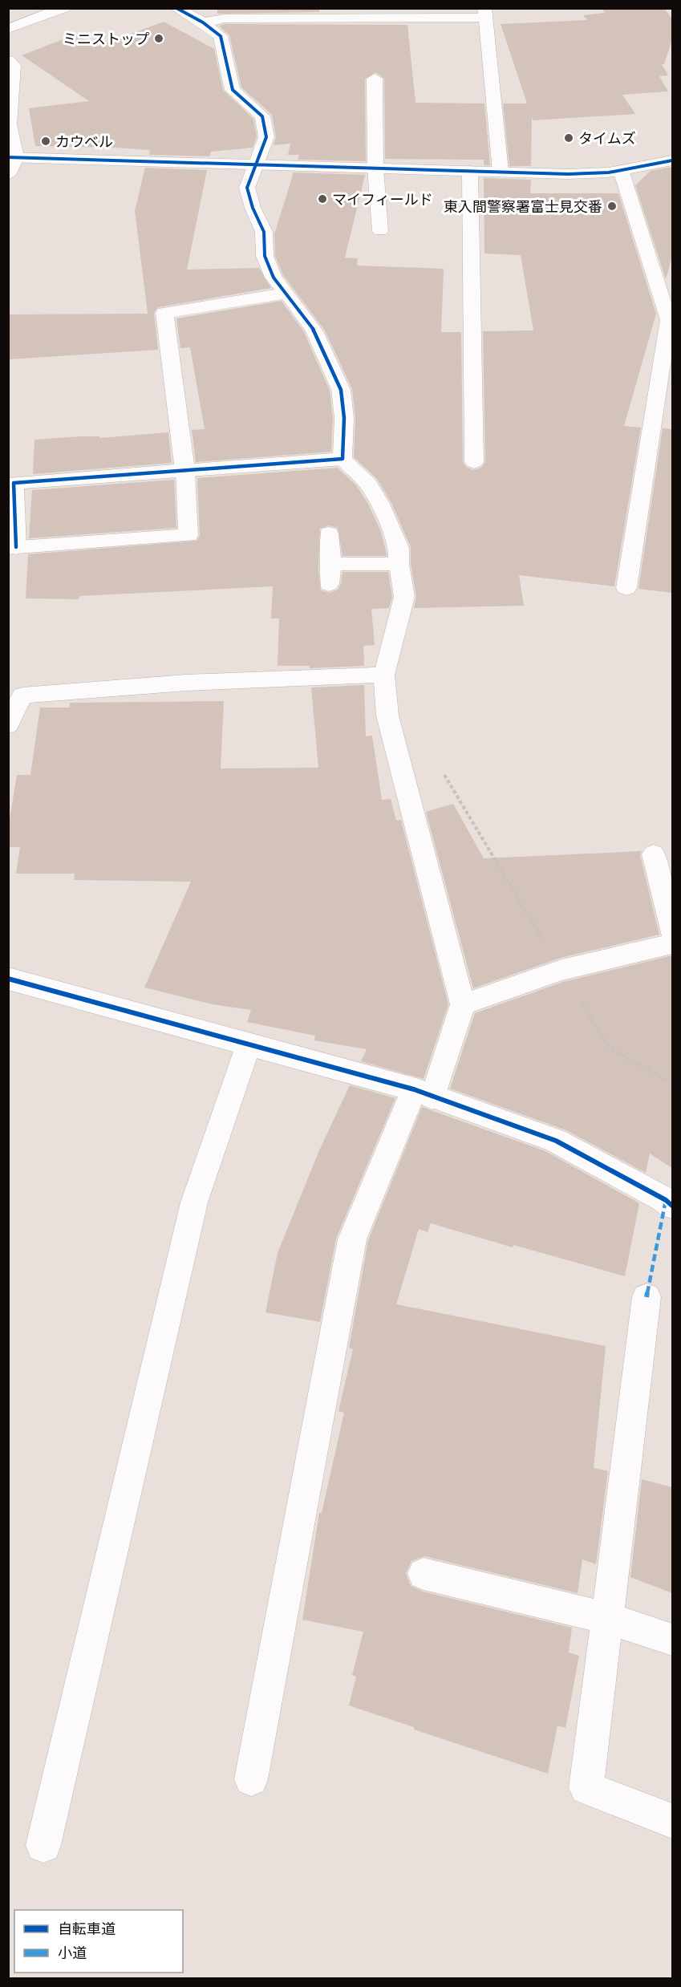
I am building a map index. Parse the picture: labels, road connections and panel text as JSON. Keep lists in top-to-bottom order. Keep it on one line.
{"places":["ミニストップ","タイムズ","カウベル","マイフィールド","東入間警察署富士見交番"],"legend":["自転車道","小道"]}
